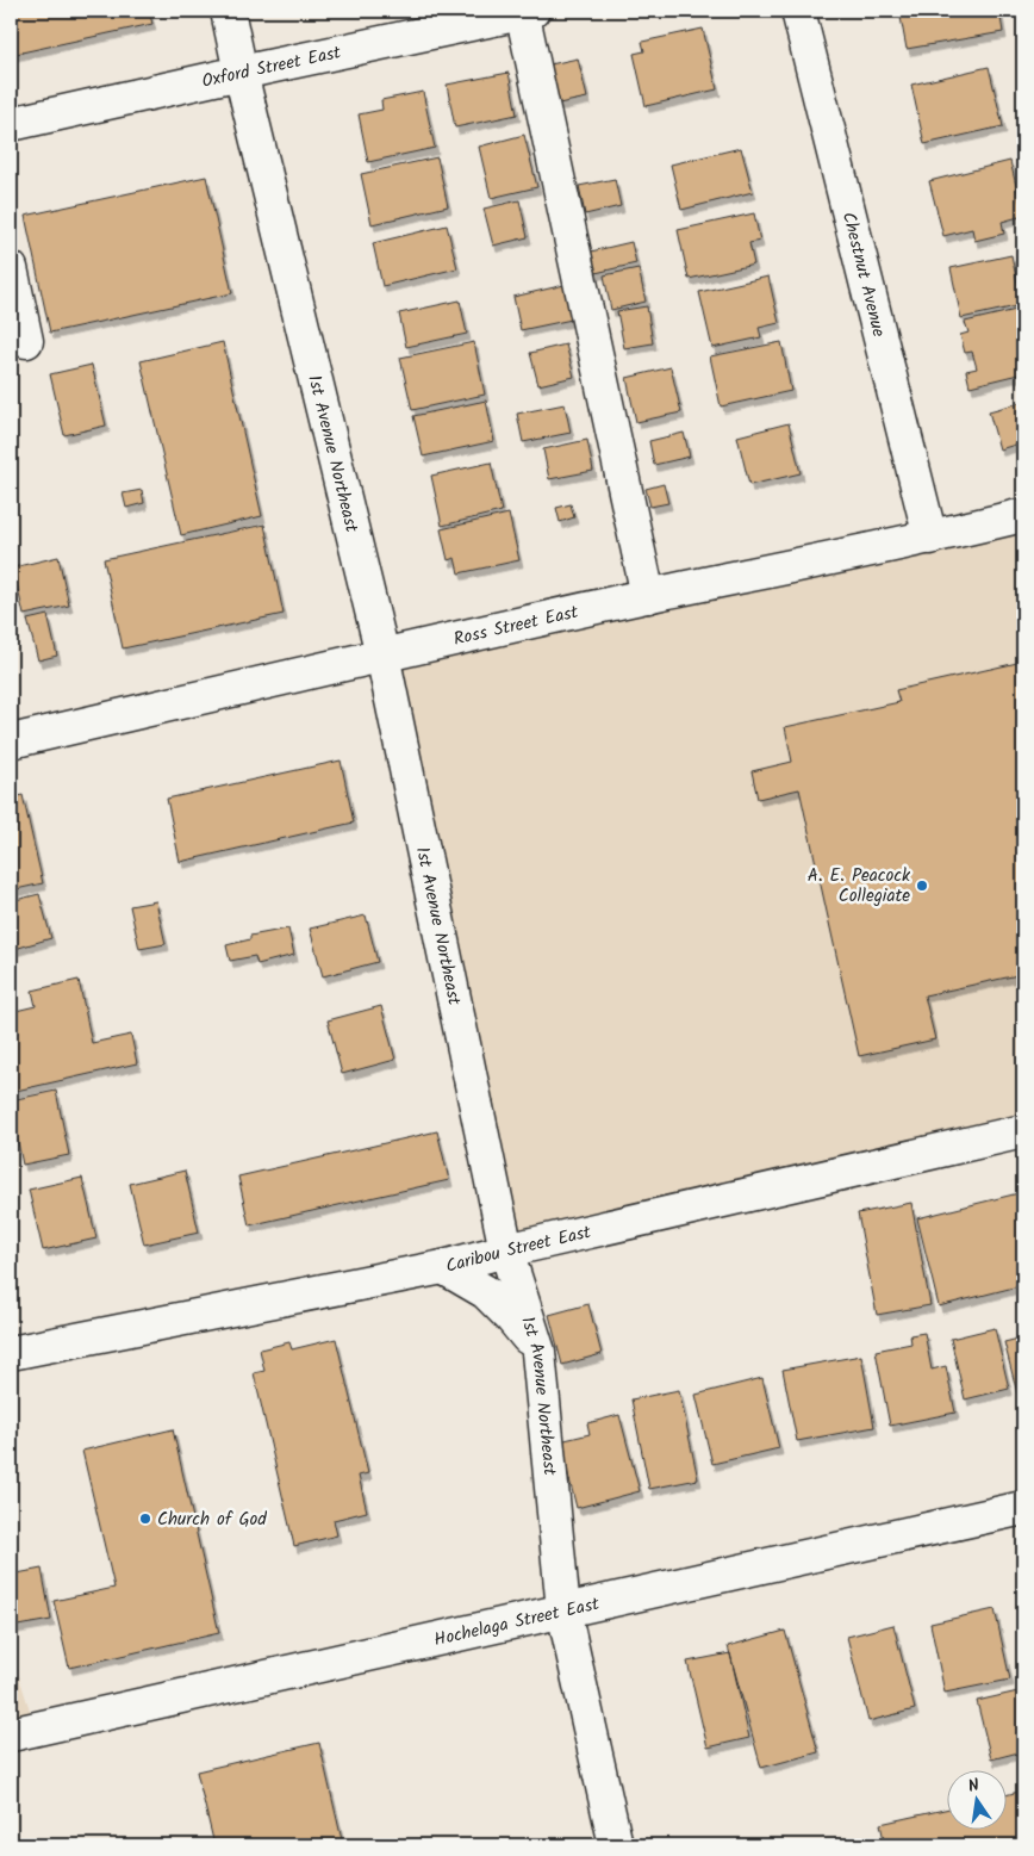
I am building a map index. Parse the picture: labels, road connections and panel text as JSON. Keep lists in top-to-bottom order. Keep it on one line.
{"streets":{"street":["Oxford Street East","Chestnut Avenue","1st Avenue Northeast","Ross Street East","Caribou Street East","Hochelaga Street East"]},"crossings":[["Oxford Street East","1st Avenue Northeast"],["Chestnut Avenue","Ross Street East"],["1st Avenue Northeast","Ross Street East"],["1st Avenue Northeast","Caribou Street East"],["1st Avenue Northeast","Hochelaga Street East"]],"places":["A. E. Peacock Collegiate","Church of God"],"north":"top"}
